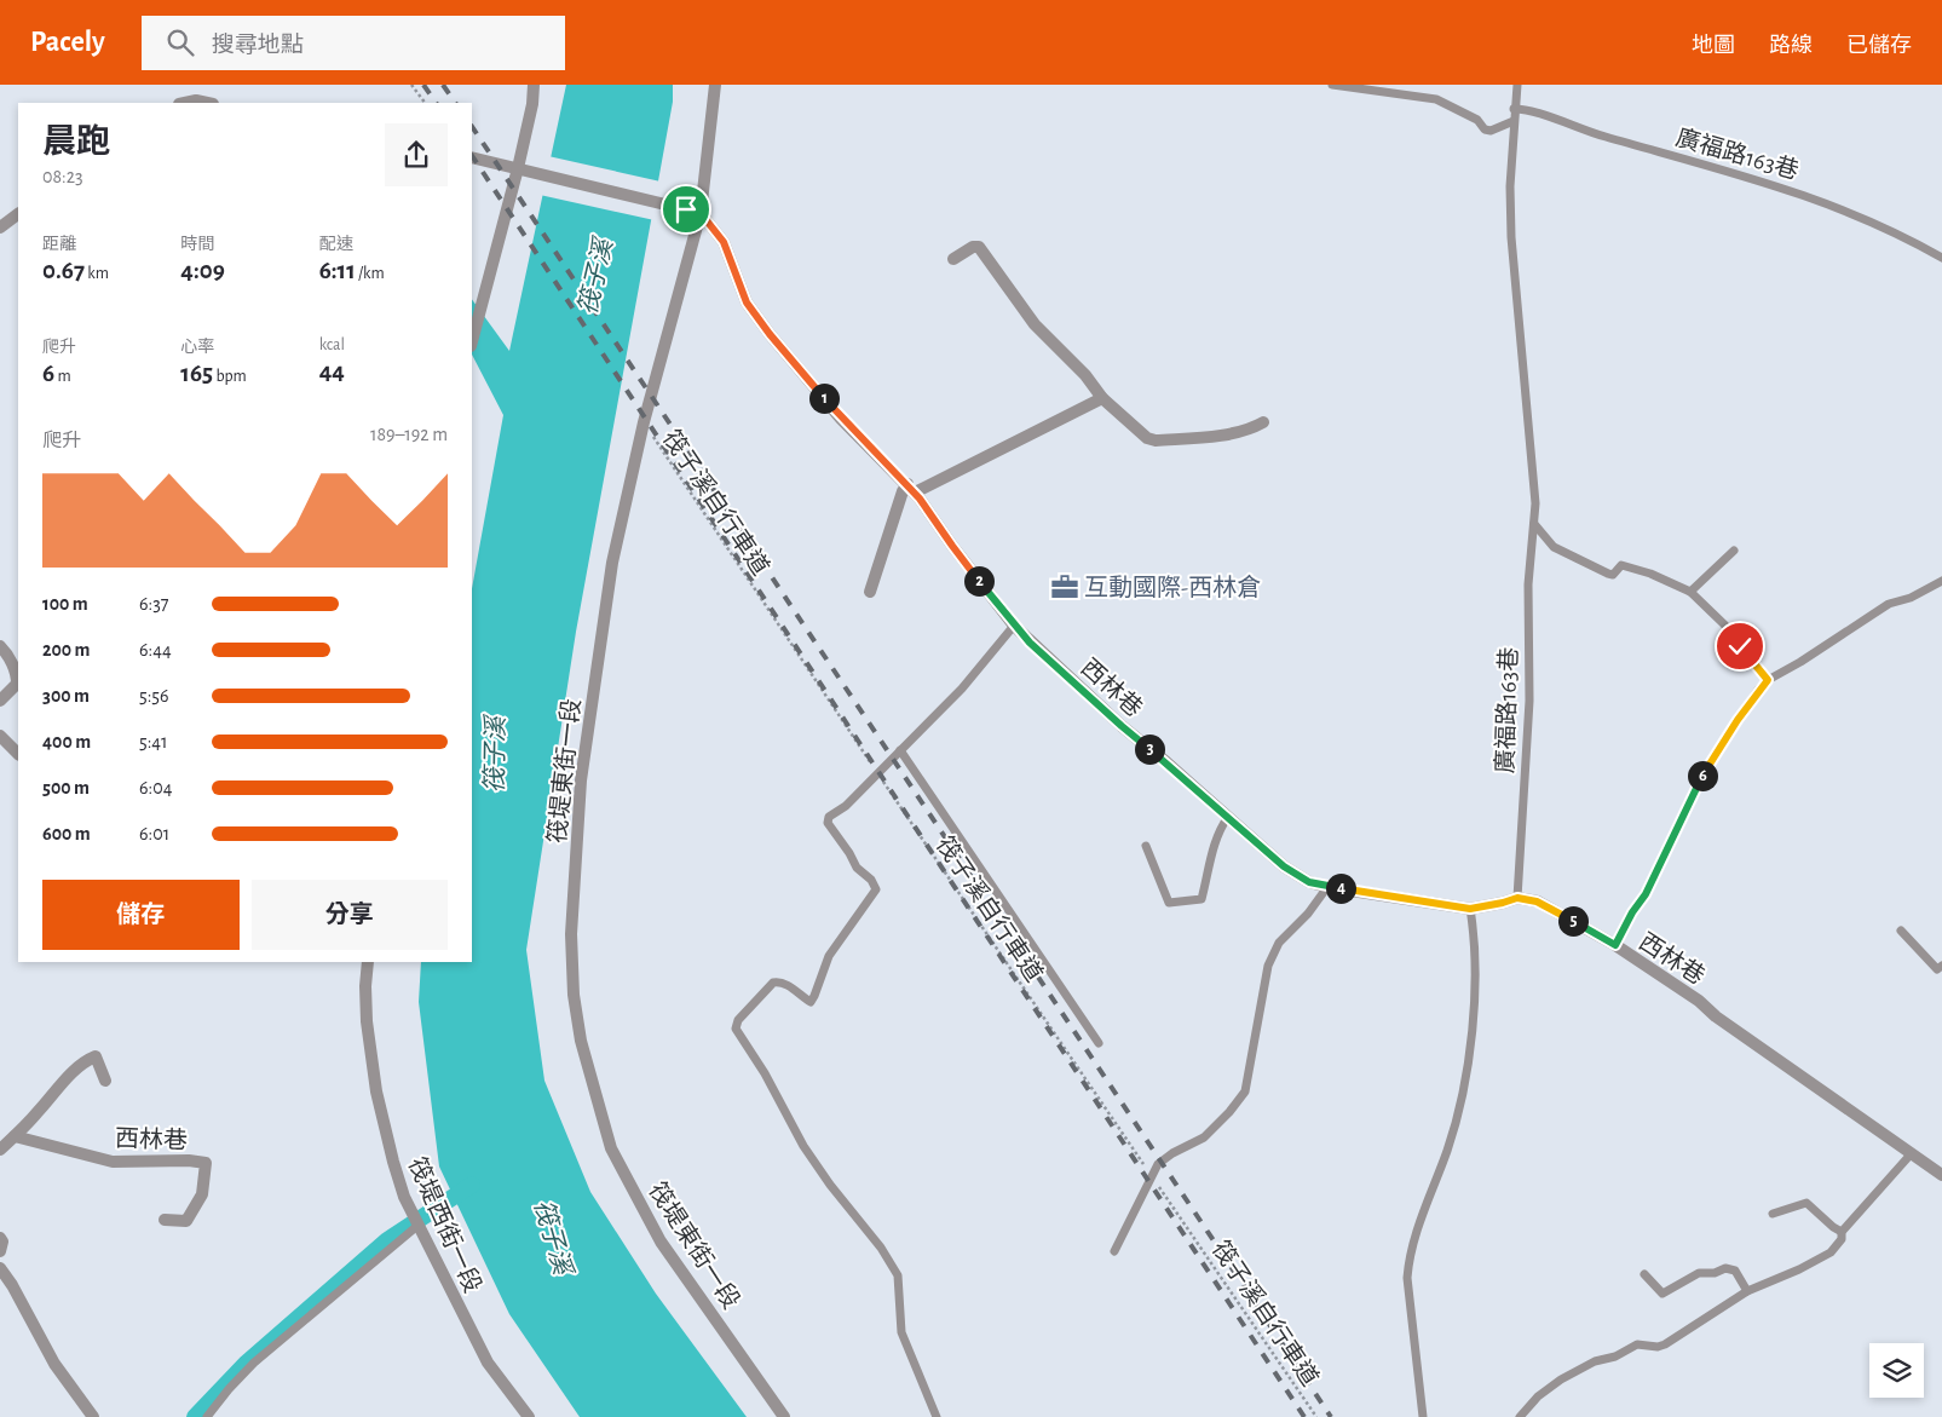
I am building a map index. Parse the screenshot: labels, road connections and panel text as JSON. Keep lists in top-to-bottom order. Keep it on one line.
{"streets":{"street":["西林巷","筏堤東街一段","筏堤西街一段"],"lane":["廣福路163巷"],"path":["筏子溪自行車道"]},"crossings":[["廣福路163巷","西林巷"],["筏子溪自行車道","筏堤東街一段"],["西林巷","筏堤東街一段"]],"water":["筏子溪"],"places":{"office":["互動國際-西林倉"]},"page":{"header":"Pacely","search":"搜尋地點","nav":["地圖","路線","已儲存"],"heading":["晨跑","08:23"],"stats":[["距離","0.67 km"],["時間","4:09"],["配速","6:11 /km"],["爬升","6 m"],["心率","165 bpm"],["kcal","44"]],"pins":["1","2","3","6","4","5"],"chart":["爬升","189–192 m"],"list":[{"name":"100 m","note":"6:37"},{"name":"200 m","note":"6:44"},{"name":"300 m","note":"5:56"},{"name":"400 m","note":"5:41"},{"name":"500 m","note":"6:04"},{"name":"600 m","note":"6:01"}],"buttons":["儲存","分享"]}}
